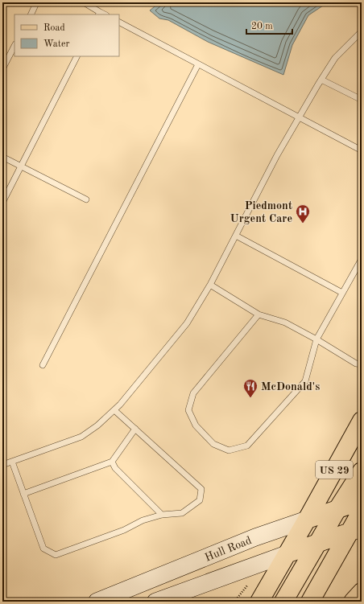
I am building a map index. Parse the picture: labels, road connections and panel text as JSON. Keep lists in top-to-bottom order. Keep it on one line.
{"streets":{"main road":["US 29","Hull Road"]},"crossings":[["US 29","Hull Road"]],"places":{"hospital":["Piedmont Urgent Care"],"restaurant":["McDonald's"]},"legend":["Road","Water"],"scale_bar":"20 m"}
